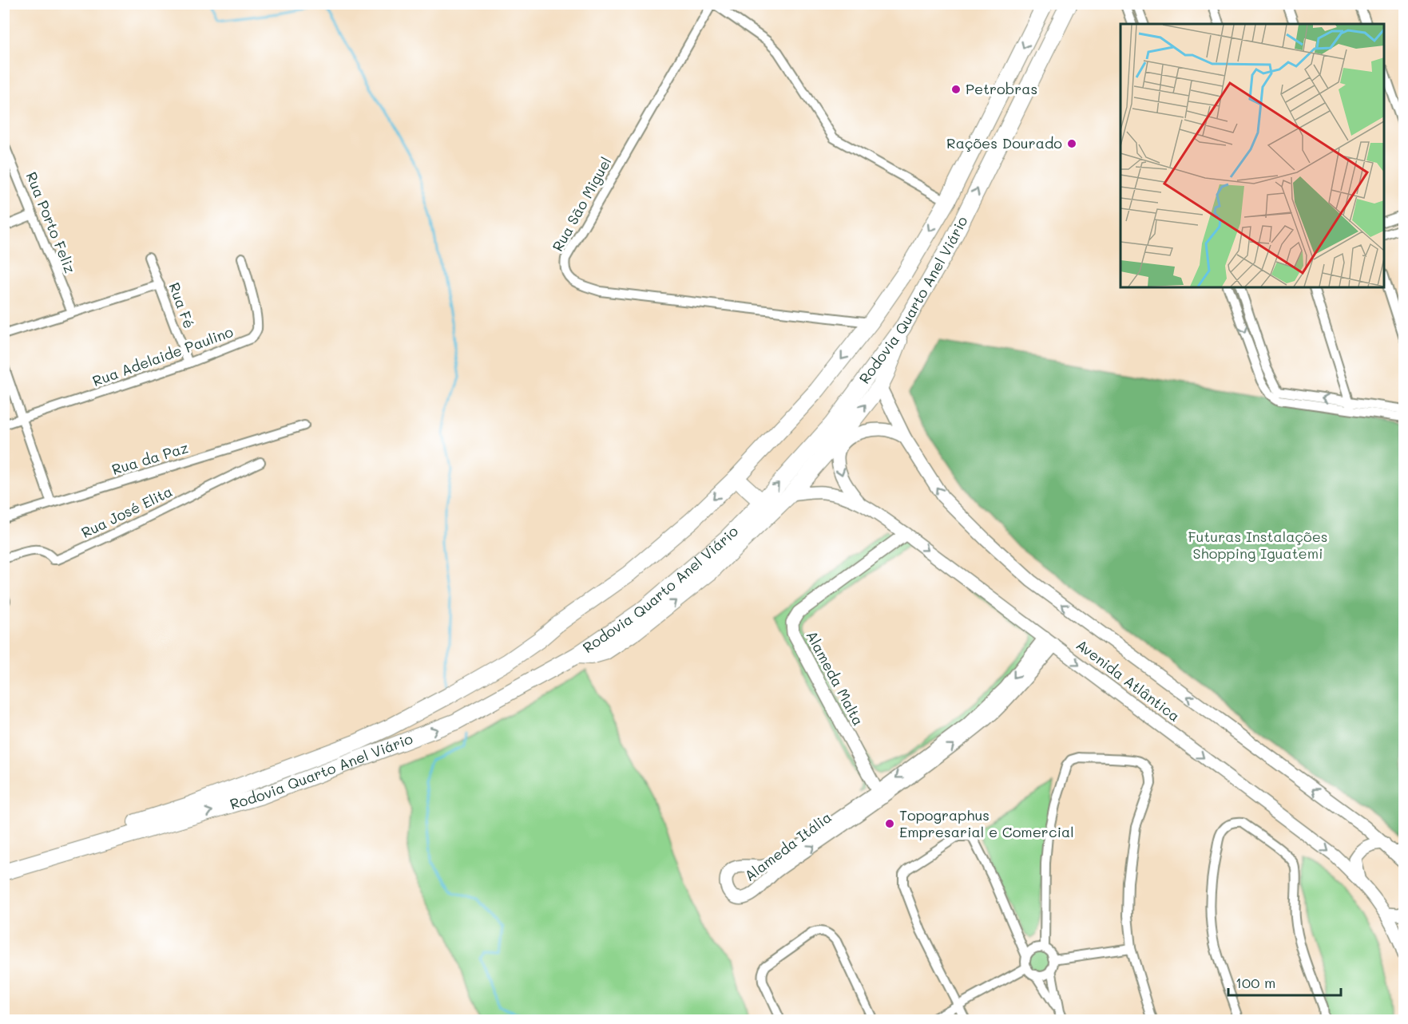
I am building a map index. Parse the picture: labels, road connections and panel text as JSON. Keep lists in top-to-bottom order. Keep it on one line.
{"streets":{"highway":["Rodovia Quarto Anel Viário"],"street":["Rua São Miguel","Rua Porto Feliz","Rua Fé","Rua Adelaide Paulino","Rua da Paz","Rua José Elita","Alameda Malta","Avenida Atlântica","Alameda Itália"]},"crossings":[["Rua São Miguel","Rodovia Quarto Anel Viário"],["Rua Fé","Rua Adelaide Paulino"],["Alameda Malta","Avenida Atlântica"],["Alameda Malta","Alameda Itália"],["Avenida Atlântica","Alameda Itália"]],"parks":["Futuras Instalações Shopping Iguatemi"],"places":["Petrobras","Rações Dourado","Topographus Empresarial e Comercial"],"scale_bar":"100 m"}
